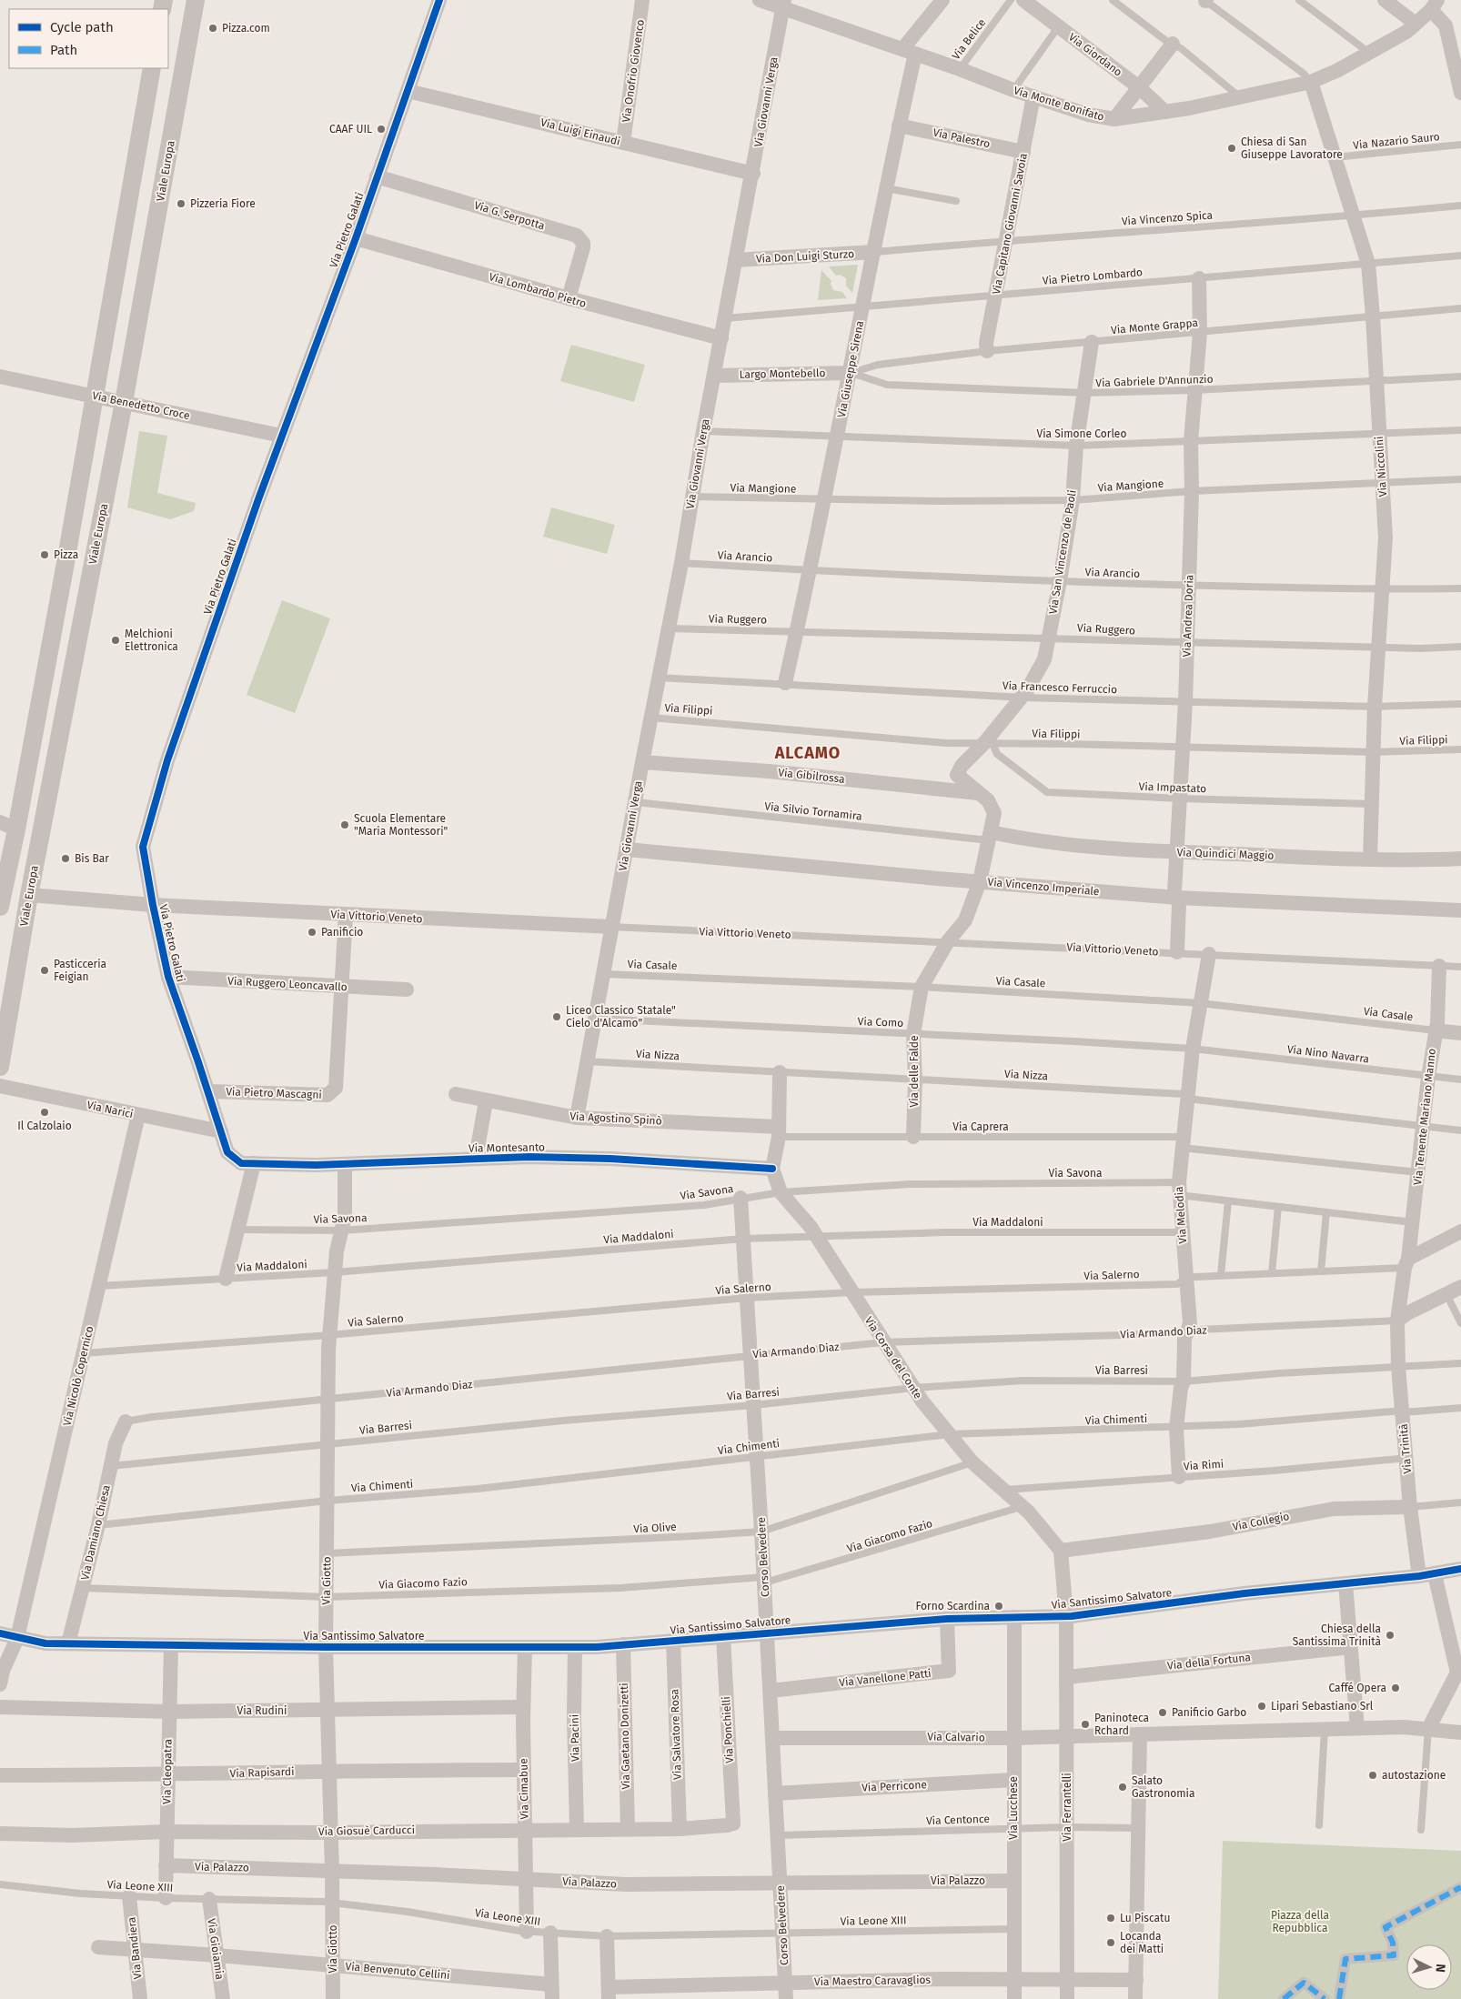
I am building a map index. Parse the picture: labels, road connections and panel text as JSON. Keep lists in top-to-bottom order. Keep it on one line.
{"streets":{"street":["Via Giordano","Via Onofrio Giovenco","Via Giovanni Verga","Via Monte Bonifato","Via Luigi Einaudi","Via Palestro","Viale Europa","Via G. Serpotta","Via Capitano Giovanni Savoia","Via Pietro Galati","Via Don Luigi Sturzo","Via Lombardo Pietro","Via Giuseppe Sirena","Largo Montebello","Via Benedetto Croce","Via Niccolini","Via San Vincenzo de Paoli","Via Andrea Doria","Via Gibilrossa","Via Quindici Maggio","Via Vincenzo Imperiale","Via Vittorio Veneto","Via Ruggero Leoncavallo","Via delle Falde","Via Pietro Mascagni","Via Narici","Via Tenente Mariano Manno","Via Agostino Spinò","Via Montesanto","Via Melodia","Via Armando Diaz","Via Corsa del Conte","Via Nicolò Copernico","Via Trinità","Via Collegio","Via Damiano Chiesa","Corso Belvedere","Via Giotto","Via Santissimo Salvatore","Via della Fortuna","Via Vanellone Patti","Via Rudini","Via Ponchielli","Via Salvatore Rosa","Via Gaetano Donizetti","Via Calvario","Via Pacini","Via Cleopatra","Via Rapisardi","Via Perricone","Via Cimabue","Via Ferrantelli","Via Lucchese","Via Giosuè Carducci","Via Palazzo","Via Bandiera","Via Gioiamia","Via Benvenuto Cellini","Via Maestro Caravaglios"],"lane":["Via Belice","Via Nazario Sauro","Via Vincenzo Spica","Via Pietro Lombardo","Via Monte Grappa","Via Gabriele D'Annunzio","Via Simone Corleo","Via Mangione","Via Arancio","Via Ruggero","Via Francesco Ferruccio","Via Filippi","Via Impastato","Via Silvio Tornamira","Via Casale","Via Como","Via Nino Navarra","Via Nizza","Via Caprera","Via Savona","Via Maddaloni","Via Salerno","Via Barresi","Via Chimenti","Via Rimi","Via Olive","Via Giacomo Fazio","Via Centonce","Via Leone XIII"]},"crossings":[["Via Belice","Via Monte Bonifato"],["Via Giordano","Via Monte Bonifato"],["Via Onofrio Giovenco","Via Luigi Einaudi"],["Via Giovanni Verga","Via Monte Bonifato"],["Via Giovanni Verga","Via Luigi Einaudi"],["Via Giovanni Verga","Via Don Luigi Sturzo"],["Via Giovanni Verga","Via Pietro Lombardo"],["Via Giovanni Verga","Via Lombardo Pietro"],["Via Giovanni Verga","Largo Montebello"],["Via Giovanni Verga","Via Simone Corleo"],["Via Giovanni Verga","Via Mangione"],["Via Giovanni Verga","Via Arancio"],["Via Giovanni Verga","Via Ruggero"],["Via Giovanni Verga","Via Francesco Ferruccio"],["Via Giovanni Verga","Via Filippi"],["Via Giovanni Verga","Via Gibilrossa"],["Via Giovanni Verga","Via Silvio Tornamira"],["Via Giovanni Verga","Via Vincenzo Imperiale"],["Via Giovanni Verga","Via Vittorio Veneto"],["Via Giovanni Verga","Via Casale"],["Via Giovanni Verga","Via Como"],["Via Giovanni Verga","Via Nizza"],["Via Giovanni Verga","Via Agostino Spinò"],["Via Monte Bonifato","Via Capitano Giovanni Savoia"],["Via Monte Bonifato","Via Giuseppe Sirena"],["Via Monte Bonifato","Via Niccolini"],["Via Luigi Einaudi","Via Pietro Galati"],["Via Palestro","Via Capitano Giovanni Savoia"],["Via Palestro","Via Giuseppe Sirena"],["Via Nazario Sauro","Via Niccolini"],["Viale Europa","Via Benedetto Croce"],["Viale Europa","Via Vittorio Veneto"],["Via G. Serpotta","Via Pietro Galati"],["Via G. Serpotta","Via Lombardo Pietro"],["Via Vincenzo Spica","Via Capitano Giovanni Savoia"],["Via Vincenzo Spica","Via Don Luigi Sturzo"],["Via Vincenzo Spica","Via Giuseppe Sirena"],["Via Vincenzo Spica","Via Niccolini"],["Via Capitano Giovanni Savoia","Via Pietro Lombardo"],["Via Capitano Giovanni Savoia","Via Monte Grappa"],["Via Pietro Galati","Via Lombardo Pietro"],["Via Pietro Galati","Via Benedetto Croce"],["Via Pietro Galati","Via Vittorio Veneto"],["Via Pietro Galati","Via Ruggero Leoncavallo"],["Via Pietro Galati","Via Pietro Mascagni"],["Via Pietro Galati","Via Narici"],["Via Pietro Galati","Via Montesanto"],["Via Don Luigi Sturzo","Via Giuseppe Sirena"],["Via Pietro Lombardo","Via Giuseppe Sirena"],["Via Pietro Lombardo","Via Niccolini"],["Via Pietro Lombardo","Via Andrea Doria"],["Via Monte Grappa","Via Giuseppe Sirena"],["Via Monte Grappa","Largo Montebello"],["Via Monte Grappa","Via Gabriele D'Annunzio"],["Via Monte Grappa","Via Niccolini"],["Via Monte Grappa","Via San Vincenzo de Paoli"],["Via Monte Grappa","Via Andrea Doria"],["Via Giuseppe Sirena","Largo Montebello"],["Via Giuseppe Sirena","Via Gabriele D'Annunzio"],["Via Giuseppe Sirena","Via Simone Corleo"],["Via Giuseppe Sirena","Via Mangione"],["Via Giuseppe Sirena","Via Arancio"],["Via Giuseppe Sirena","Via Ruggero"],["Via Giuseppe Sirena","Via Francesco Ferruccio"],["Largo Montebello","Via Gabriele D'Annunzio"],["Via Gabriele D'Annunzio","Via Niccolini"],["Via Gabriele D'Annunzio","Via San Vincenzo de Paoli"],["Via Gabriele D'Annunzio","Via Andrea Doria"],["Via Simone Corleo","Via Niccolini"],["Via Simone Corleo","Via San Vincenzo de Paoli"],["Via Simone Corleo","Via Andrea Doria"],["Via Niccolini","Via Mangione"],["Via Niccolini","Via Arancio"],["Via Niccolini","Via Ruggero"],["Via Niccolini","Via Francesco Ferruccio"],["Via Niccolini","Via Filippi"],["Via Niccolini","Via Impastato"],["Via Niccolini","Via Quindici Maggio"],["Via Mangione","Via San Vincenzo de Paoli"],["Via Mangione","Via Andrea Doria"],["Via San Vincenzo de Paoli","Via Arancio"],["Via San Vincenzo de Paoli","Via Ruggero"],["Via San Vincenzo de Paoli","Via Francesco Ferruccio"],["Via San Vincenzo de Paoli","Via Filippi"],["Via San Vincenzo de Paoli","Via Gibilrossa"],["Via San Vincenzo de Paoli","Via Impastato"],["Via San Vincenzo de Paoli","Via delle Falde"],["Via Arancio","Via Andrea Doria"],["Via Andrea Doria","Via Ruggero"],["Via Andrea Doria","Via Francesco Ferruccio"],["Via Andrea Doria","Via Filippi"],["Via Andrea Doria","Via Impastato"],["Via Andrea Doria","Via Quindici Maggio"],["Via Andrea Doria","Via Vincenzo Imperiale"],["Via Andrea Doria","Via Vittorio Veneto"],["Via Filippi","Via Impastato"],["Via Gibilrossa","Via delle Falde"],["Via Silvio Tornamira","Via Quindici Maggio"],["Via Silvio Tornamira","Via delle Falde"],["Via Quindici Maggio","Via delle Falde"],["Via Vincenzo Imperiale","Via delle Falde"],["Via Vittorio Veneto","Via delle Falde"],["Via Vittorio Veneto","Via Tenente Mariano Manno"],["Via Vittorio Veneto","Via Melodia"],["Via Casale","Via delle Falde"],["Via Casale","Via Tenente Mariano Manno"],["Via Casale","Via Melodia"],["Via Ruggero Leoncavallo","Via Pietro Mascagni"],["Via Como","Via Nino Navarra"],["Via Como","Via delle Falde"],["Via Como","Via Melodia"],["Via Nino Navarra","Via Tenente Mariano Manno"],["Via Nino Navarra","Via Melodia"],["Via Nizza","Via delle Falde"],["Via Nizza","Via Tenente Mariano Manno"],["Via Nizza","Via Melodia"],["Via delle Falde","Via Caprera"],["Via Narici","Via Nicolò Copernico"],["Via Tenente Mariano Manno","Via Caprera"],["Via Tenente Mariano Manno","Via Savona"],["Via Tenente Mariano Manno","Via Salerno"],["Via Tenente Mariano Manno","Via Armando Diaz"],["Via Tenente Mariano Manno","Via Trinità"],["Via Agostino Spinò","Via Caprera"],["Via Caprera","Via Melodia"],["Via Montesanto","Via Corsa del Conte"],["Via Montesanto","Via Giotto"],["Via Savona","Via Melodia"],["Via Savona","Via Corsa del Conte"],["Via Savona","Corso Belvedere"],["Via Savona","Via Giotto"],["Via Melodia","Via Maddaloni"],["Via Melodia","Via Salerno"],["Via Melodia","Via Armando Diaz"],["Via Melodia","Via Barresi"],["Via Melodia","Via Chimenti"],["Via Melodia","Via Rimi"],["Via Maddaloni","Via Corsa del Conte"],["Via Maddaloni","Via Nicolò Copernico"],["Via Maddaloni","Corso Belvedere"],["Via Maddaloni","Via Giotto"],["Via Salerno","Via Corsa del Conte"],["Via Salerno","Via Nicolò Copernico"],["Via Salerno","Corso Belvedere"],["Via Salerno","Via Giotto"],["Via Armando Diaz","Via Corsa del Conte"],["Via Armando Diaz","Via Trinità"],["Via Armando Diaz","Via Damiano Chiesa"],["Via Armando Diaz","Corso Belvedere"],["Via Armando Diaz","Via Giotto"],["Via Corsa del Conte","Via Barresi"],["Via Corsa del Conte","Via Chimenti"],["Via Corsa del Conte","Via Rimi"],["Via Corsa del Conte","Via Collegio"],["Via Corsa del Conte","Via Olive"],["Via Corsa del Conte","Via Giacomo Fazio"],["Via Barresi","Via Trinità"],["Via Barresi","Via Damiano Chiesa"],["Via Barresi","Corso Belvedere"],["Via Barresi","Via Giotto"],["Via Nicolò Copernico","Via Santissimo Salvatore"],["Via Chimenti","Via Trinità"],["Via Chimenti","Via Damiano Chiesa"],["Via Chimenti","Corso Belvedere"],["Via Chimenti","Via Giotto"],["Via Trinità","Via Rimi"],["Via Trinità","Via Collegio"],["Via Trinità","Via Santissimo Salvatore"],["Via Olive","Corso Belvedere"],["Via Olive","Via Giotto"],["Via Damiano Chiesa","Via Giacomo Fazio"],["Via Damiano Chiesa","Via Santissimo Salvatore"],["Via Giacomo Fazio","Corso Belvedere"],["Via Giacomo Fazio","Via Giotto"],["Corso Belvedere","Via Santissimo Salvatore"],["Corso Belvedere","Via Vanellone Patti"],["Corso Belvedere","Via Calvario"],["Corso Belvedere","Via Perricone"],["Corso Belvedere","Via Centonce"],["Corso Belvedere","Via Palazzo"],["Corso Belvedere","Via Leone XIII"],["Corso Belvedere","Via Maestro Caravaglios"],["Via Giotto","Via Santissimo Salvatore"],["Via Giotto","Via Rudini"],["Via Giotto","Via Rapisardi"],["Via Giotto","Via Giosuè Carducci"],["Via Giotto","Via Palazzo"],["Via Giotto","Via Leone XIII"],["Via Giotto","Via Benvenuto Cellini"],["Via Santissimo Salvatore","Via Vanellone Patti"],["Via Santissimo Salvatore","Via Ponchielli"],["Via Santissimo Salvatore","Via Salvatore Rosa"],["Via Santissimo Salvatore","Via Gaetano Donizetti"],["Via Santissimo Salvatore","Via Pacini"],["Via Santissimo Salvatore","Via Cleopatra"],["Via Santissimo Salvatore","Via Cimabue"],["Via Santissimo Salvatore","Via Ferrantelli"],["Via Santissimo Salvatore","Via Lucchese"],["Via della Fortuna","Via Ferrantelli"],["Via Rudini","Via Cleopatra"],["Via Rudini","Via Cimabue"],["Via Ponchielli","Via Giosuè Carducci"],["Via Salvatore Rosa","Via Giosuè Carducci"],["Via Gaetano Donizetti","Via Giosuè Carducci"],["Via Calvario","Via Ferrantelli"],["Via Calvario","Via Lucchese"],["Via Pacini","Via Giosuè Carducci"],["Via Cleopatra","Via Rapisardi"],["Via Cleopatra","Via Giosuè Carducci"],["Via Cleopatra","Via Palazzo"],["Via Cleopatra","Via Leone XIII"],["Via Rapisardi","Via Cimabue"],["Via Perricone","Via Lucchese"],["Via Cimabue","Via Giosuè Carducci"],["Via Cimabue","Via Palazzo"],["Via Cimabue","Via Leone XIII"],["Via Ferrantelli","Via Centonce"],["Via Ferrantelli","Via Maestro Caravaglios"],["Via Lucchese","Via Centonce"],["Via Lucchese","Via Palazzo"],["Via Lucchese","Via Leone XIII"],["Via Lucchese","Via Maestro Caravaglios"],["Via Leone XIII","Via Bandiera"],["Via Leone XIII","Via Gioiamia"],["Via Bandiera","Via Benvenuto Cellini"],["Via Gioiamia","Via Benvenuto Cellini"]],"districts":["ALCAMO"],"parks":["Piazza della Repubblica"],"places":["Pizza.com","CAAF UIL","Chiesa di San Giuseppe Lavoratore","Pizzeria Fiore","Pizza","Melchioni Elettronica","Scuola Elementare \"Maria Montessori\"","Bis Bar","Panificio","Pasticceria Feigian","Liceo Classico Statale\" Cielo d'Alcamo\"","Il Calzolaio","Forno Scardina","Chiesa della Santissima Trinità","Caffé Opera","Lipari Sebastiano Srl","Panificio Garbo","Paninoteca Rchard","autostazione","Salato Gastronomia","Lu Piscatu","Locanda dei Matti"],"legend":["Cycle path","Path"],"north":"right"}
